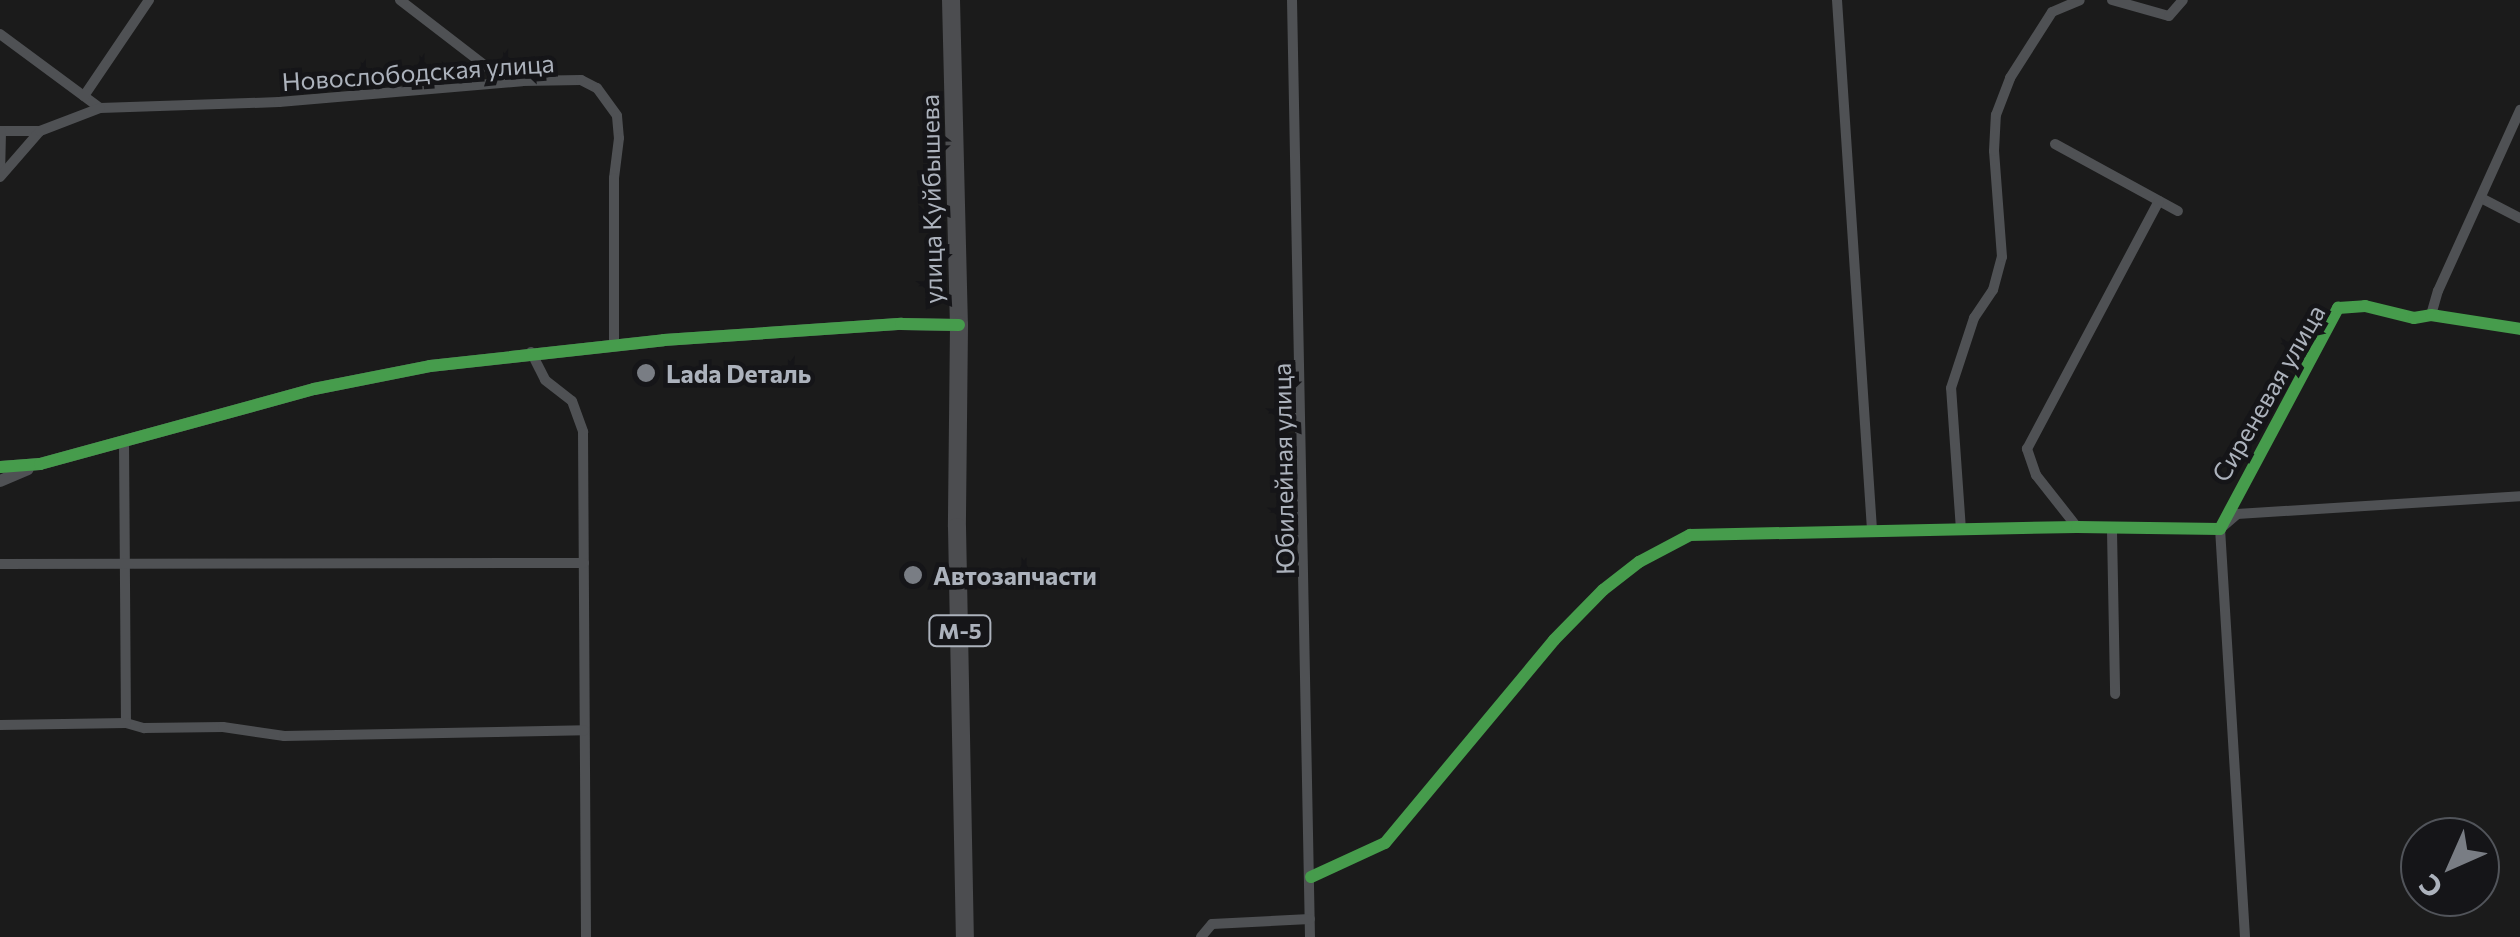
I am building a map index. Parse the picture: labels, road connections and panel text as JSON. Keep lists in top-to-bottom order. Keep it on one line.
{"streets":{"highway":["улица Куйбышева","М-5"],"street":["Новослободская улица","Сиреневая улица","Юбилейная улица"]},"places":["Lada Dеталь","Автозапчасти"],"north":"bottom left"}
